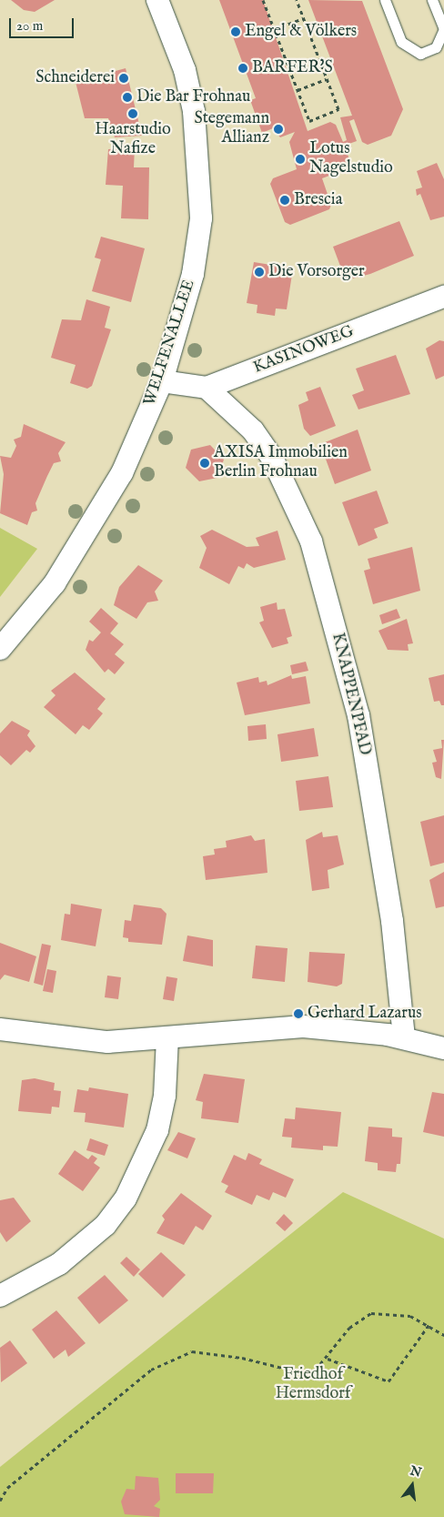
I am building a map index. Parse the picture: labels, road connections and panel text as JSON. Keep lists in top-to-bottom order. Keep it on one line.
{"streets":{"street":["WELFENALLEE","KASINOWEG","KNAPPENPFAD"]},"crossings":[["WELFENALLEE","KASINOWEG"],["KASINOWEG","KNAPPENPFAD"]],"parks":["Friedhof Hermsdorf"],"places":["Engel & Völkers","BARFER'S","Schneiderei","Die Bar Frohnau","Haarstudio Nafize","Stegemann Allianz","Lotus Nagelstudio","Brescia","Die Vorsorger","AXISA Immobilien Berlin Frohnau","Gerhard Lazarus"],"scale_bar":"20 m","north":"top"}
